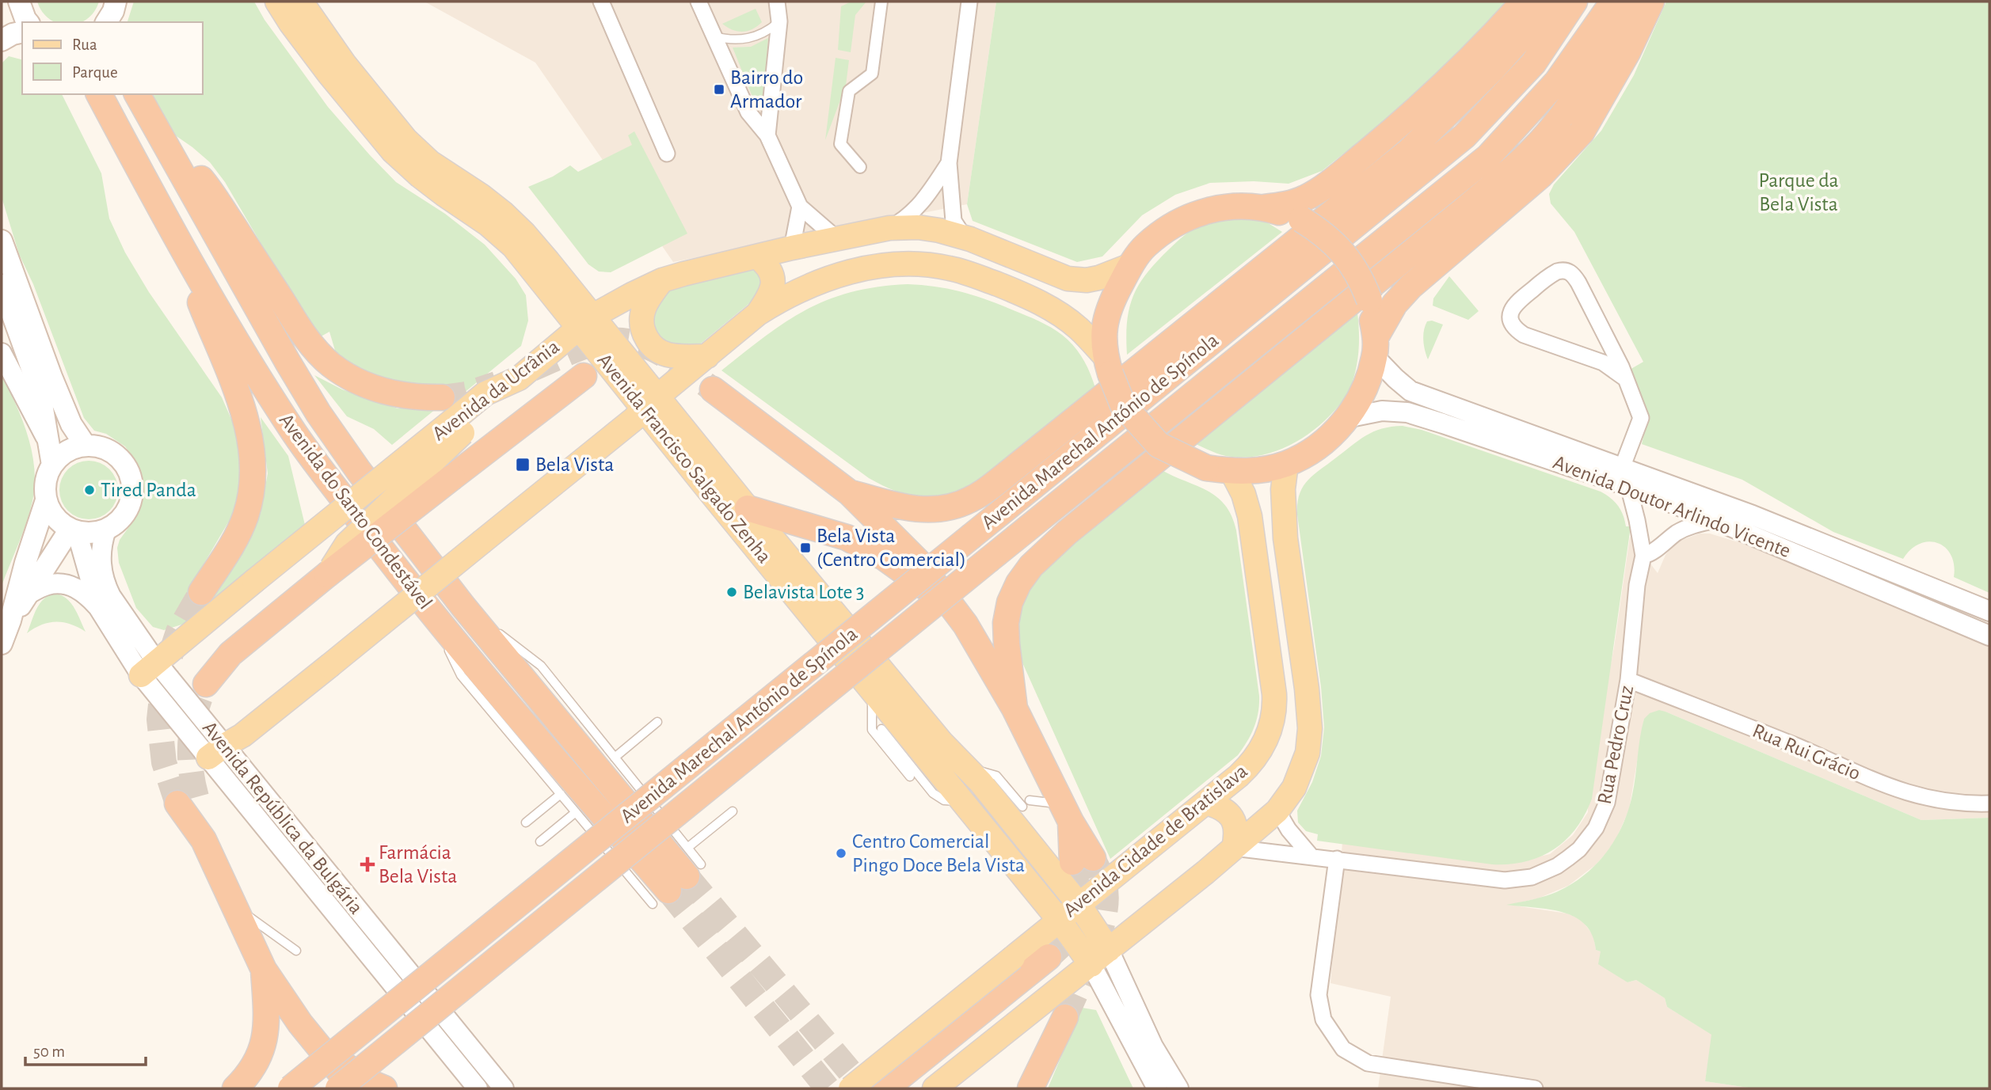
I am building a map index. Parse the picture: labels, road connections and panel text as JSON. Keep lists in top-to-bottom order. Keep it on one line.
{"streets":{"highway":["Avenida Marechal António de Spínola","Avenida do Santo Condestável"],"main road":["Avenida da Ucrânia","Avenida Francisco Salgado Zenha","Avenida Cidade de Bratislava"],"street":["Avenida Doutor Arlindo Vicente","Rua Pedro Cruz","Rua Rui Grácio","Avenida República da Bulgária"]},"crossings":[["Avenida da Ucrânia","Avenida Francisco Salgado Zenha"],["Avenida da Ucrânia","Avenida República da Bulgária"],["Avenida Francisco Salgado Zenha","Avenida Cidade de Bratislava"],["Avenida Doutor Arlindo Vicente","Rua Pedro Cruz"],["Rua Pedro Cruz","Rua Rui Grácio"]],"parks":["Parque da Bela Vista"],"places":{"transit":["Bairro do Armador","Bela Vista","Bela Vista (Centro Comercial)"],"other":["Tired Panda","Belavista Lote 3","Centro Comercial Pingo Doce Bela Vista"],"health":["Farmácia Bela Vista"]},"legend":["Rua","Parque"],"scale_bar":"50 m"}
